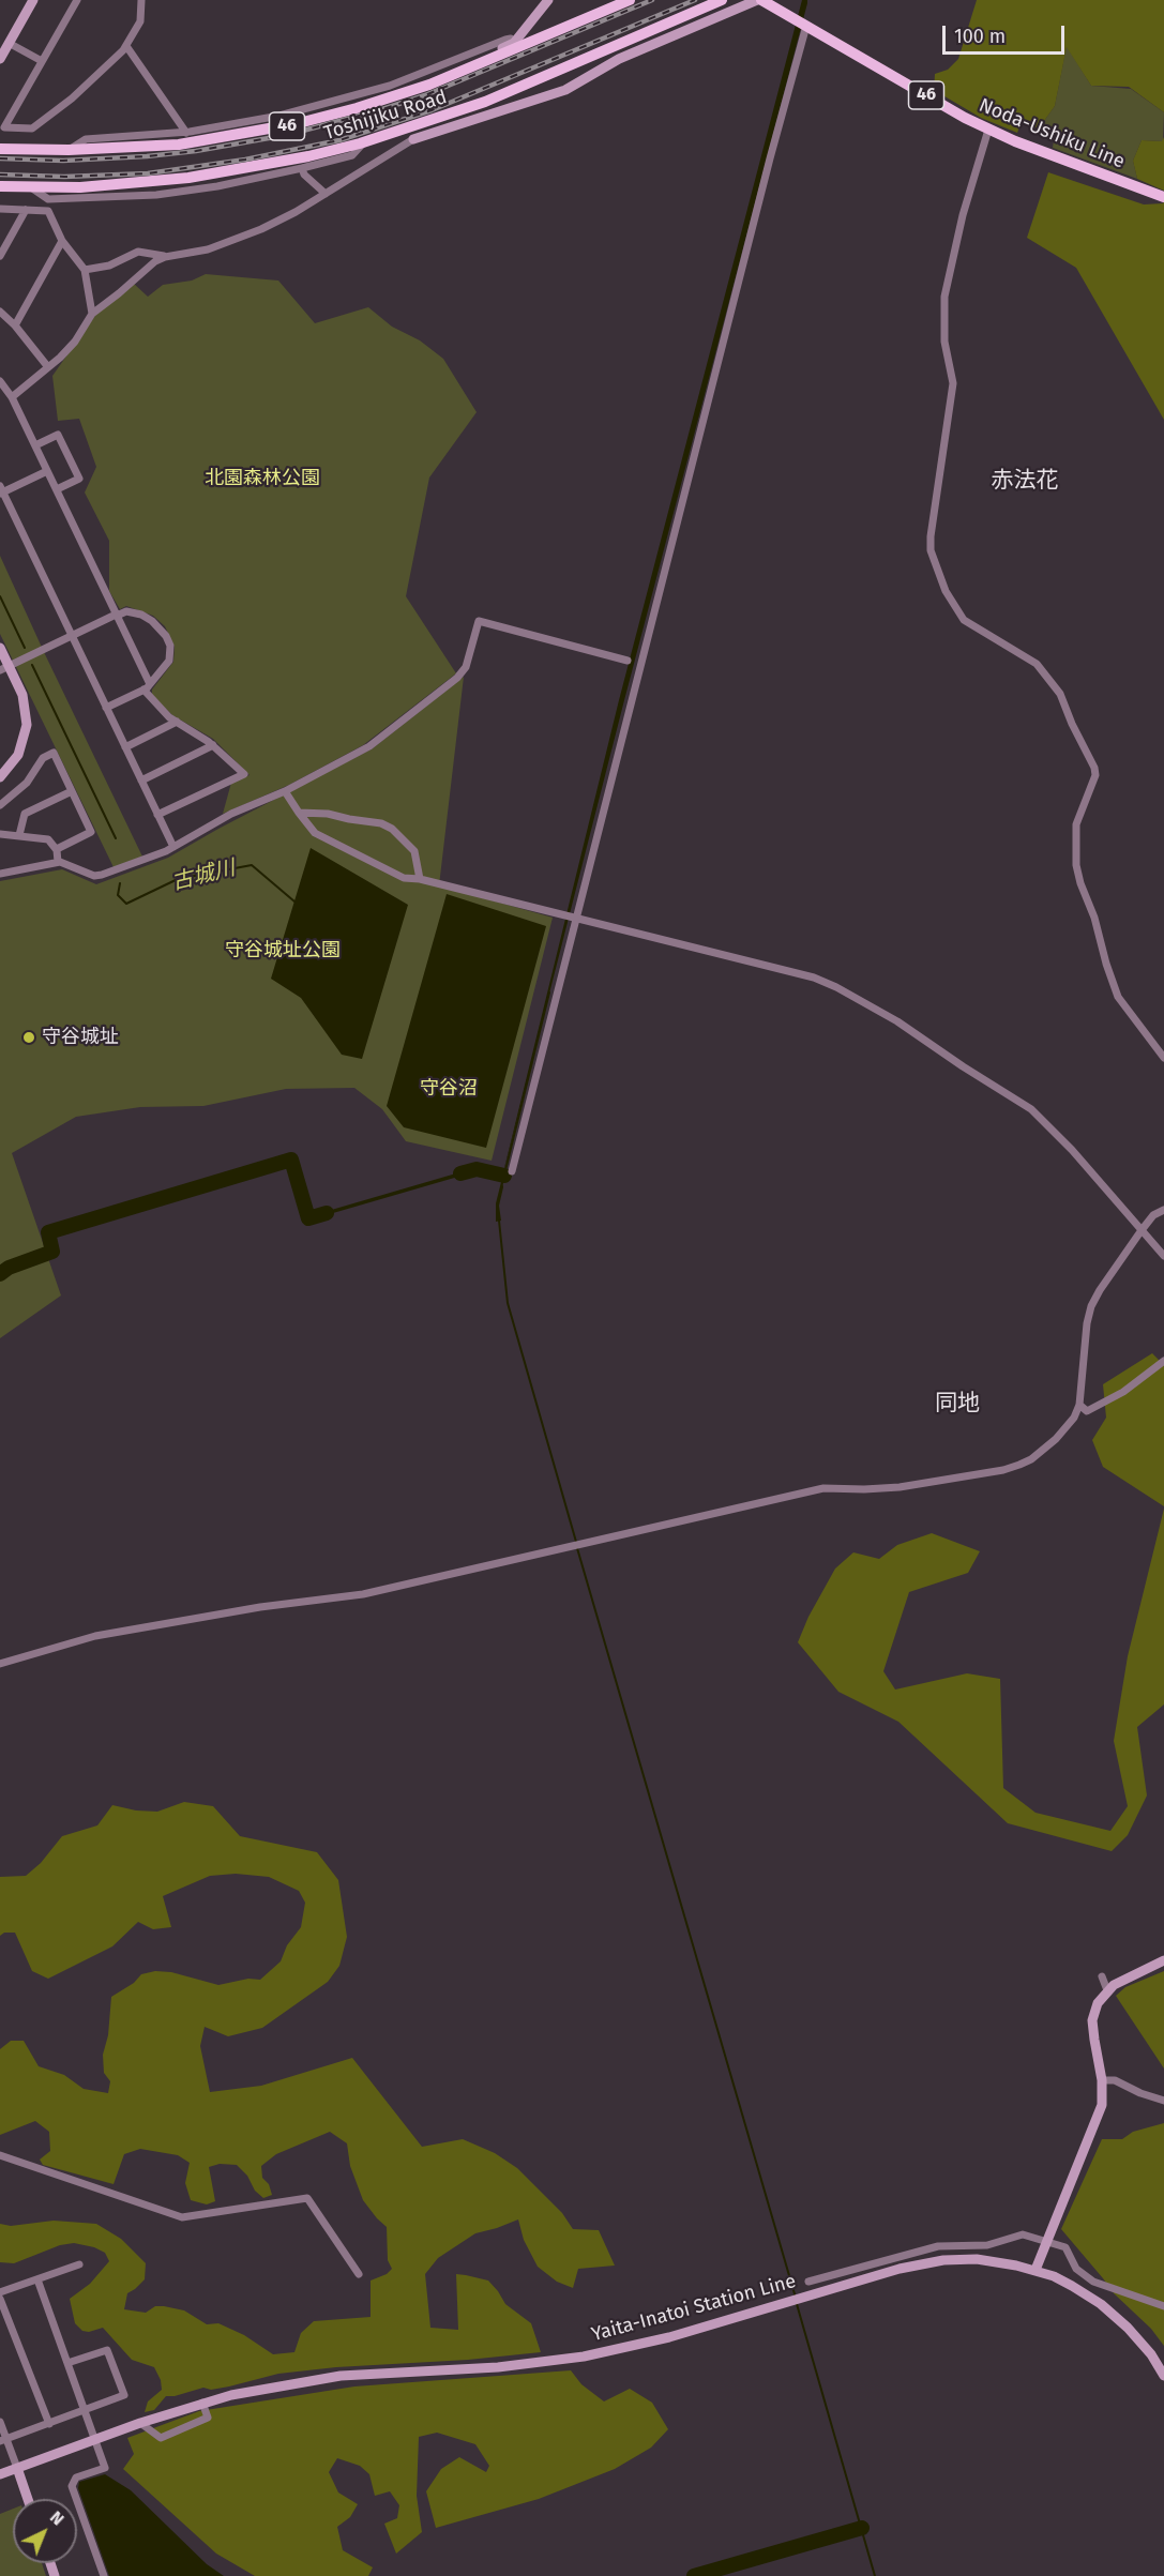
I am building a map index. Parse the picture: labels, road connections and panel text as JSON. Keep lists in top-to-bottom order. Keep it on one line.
{"streets":{"main road":["46","Toshijiku Road","Noda-Ushiku Line","Yaita-Inatoi Station Line"]},"districts":["赤法花","同地"],"water":["古城川"],"parks":["北園森林公園","守谷城址公園","守谷沼"],"places":["守谷城址"],"scale_bar":"100 m","north":"top right"}
